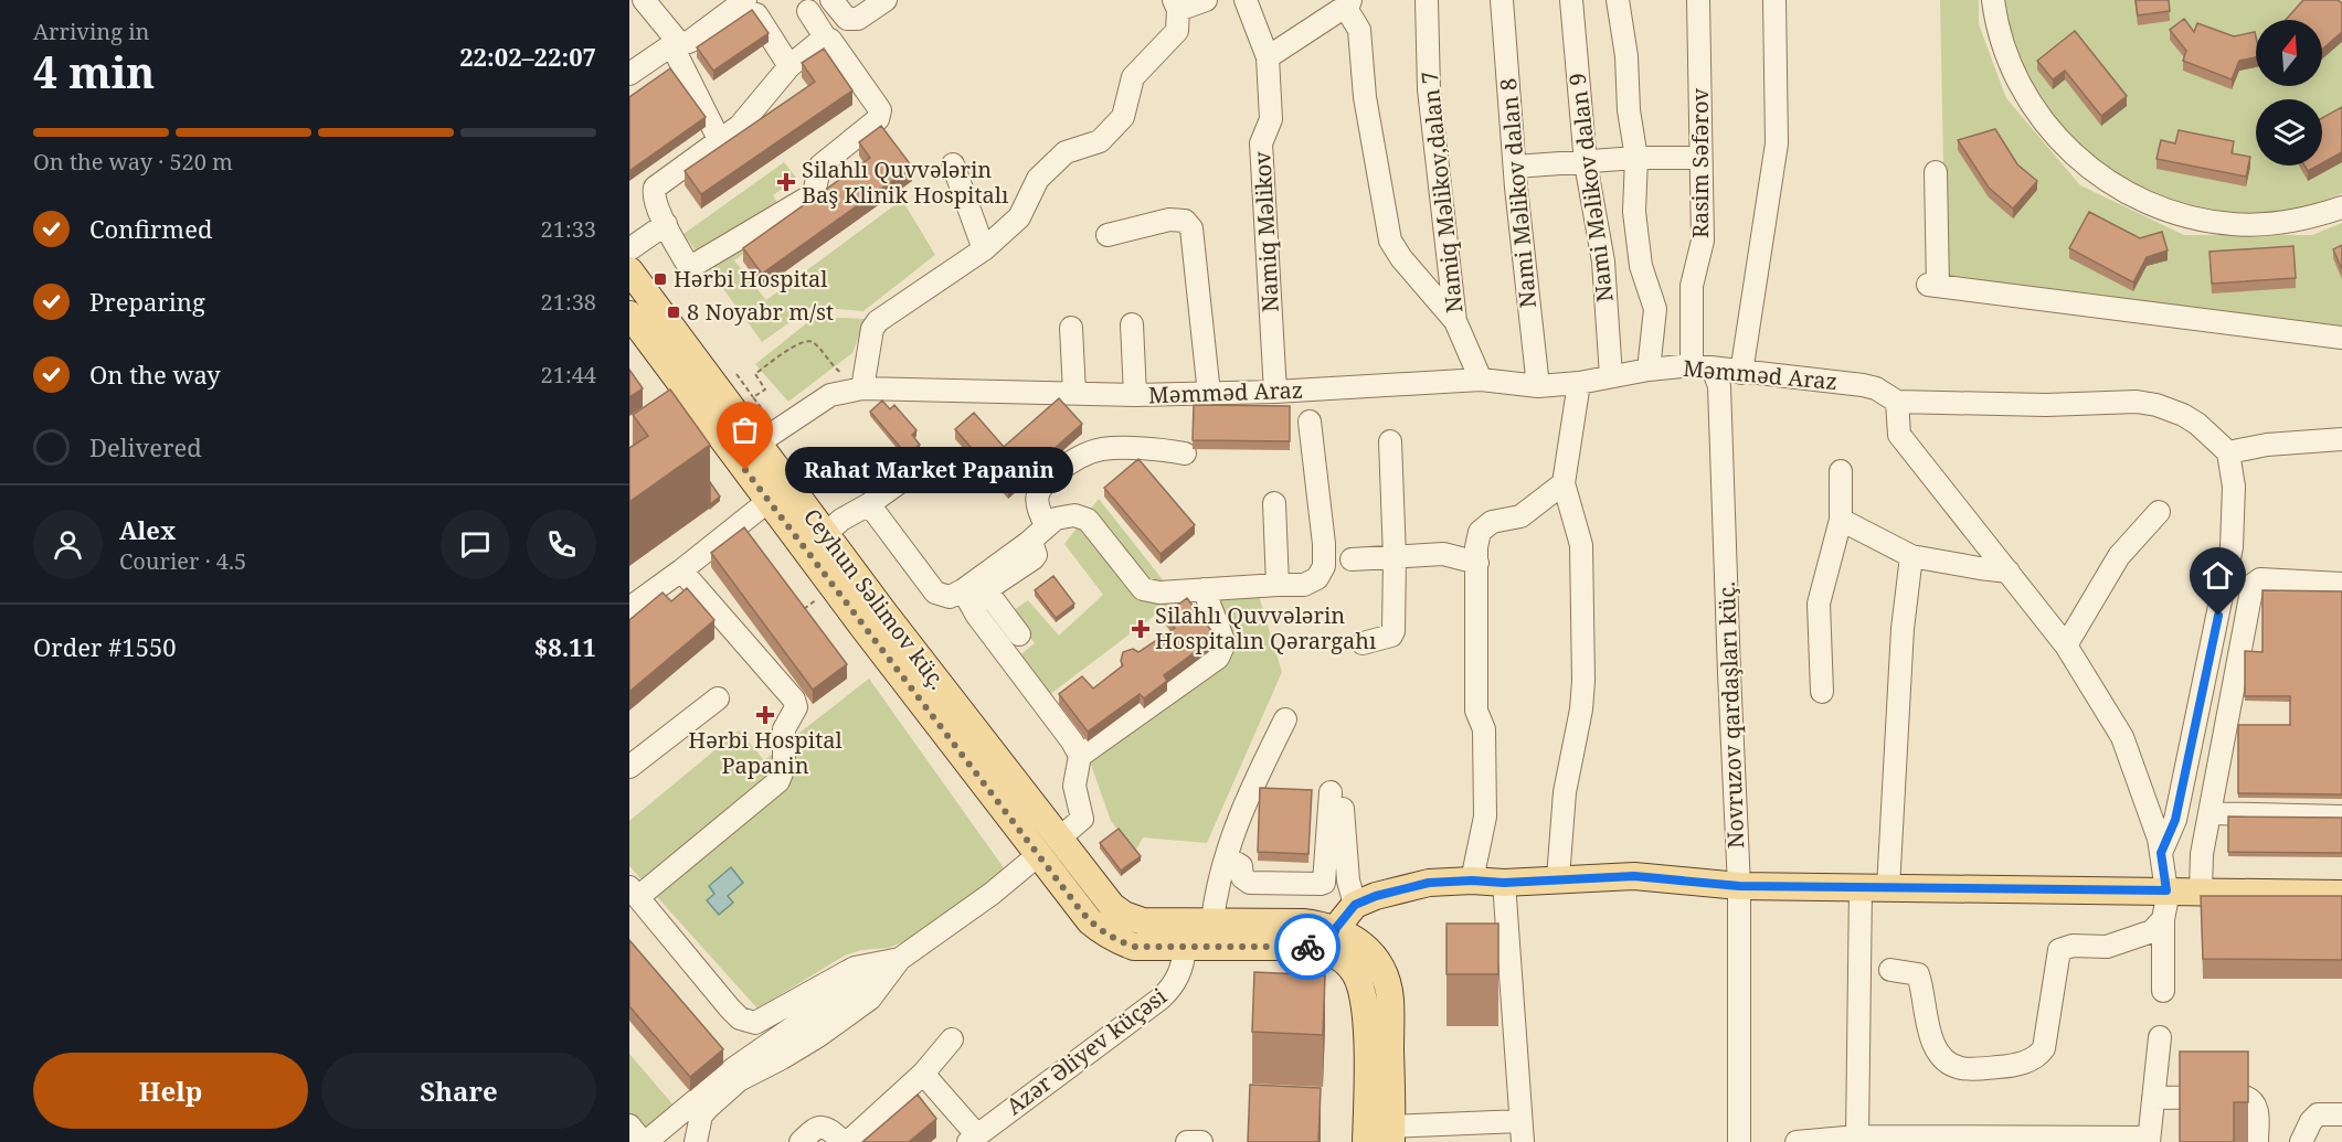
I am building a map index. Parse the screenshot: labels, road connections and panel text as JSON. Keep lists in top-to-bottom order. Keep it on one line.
{"streets":{"main road":["Ceyhun Səlimov küç."],"street":["Rasim Səfərov","Nami Məlikov dalan 9","Namiq Məlikov,dalan 7","Nami Məlikov dalan 8","Namiq Məlikov","Məmməd Araz","Novruzov qardaşları küç.","Azər Əliyev küçəsi"]},"crossings":[["Rasim Səfərov","Məmməd Araz"],["Rasim Səfərov","Novruzov qardaşları küç."],["Nami Məlikov dalan 9","Məmməd Araz"],["Namiq Məlikov,dalan 7","Məmməd Araz"],["Nami Məlikov dalan 8","Məmməd Araz"],["Namiq Məlikov","Məmməd Araz"],["Məmməd Araz","Ceyhun Səlimov küç."],["Məmməd Araz","Novruzov qardaşları küç."],["Ceyhun Səlimov küç.","Azər Əliyev küçəsi"]],"places":{"health":["Silahlı Quvvələrin Baş Klinik Hospitalı","Silahlı Quvvələrin Hospitalın Qərargahı","Hərbi Hospital Papanin"],"transit":["Hərbi Hospital","8 Noyabr m/st"],"other":["Rahat Market Papanin"]},"north":"top","page":{"heading":["4 min","Arriving in","22:02–22:07"],"panel":["Alex","Courier · 4.5","Order #1550","$8.11"],"bar":"On the way · 520 m","list":[["Confirmed","21:33"],["Preparing","21:38"],["On the way","21:44"],"Delivered"],"bubble":"Rahat Market Papanin","buttons":["Help","Share"]}}
